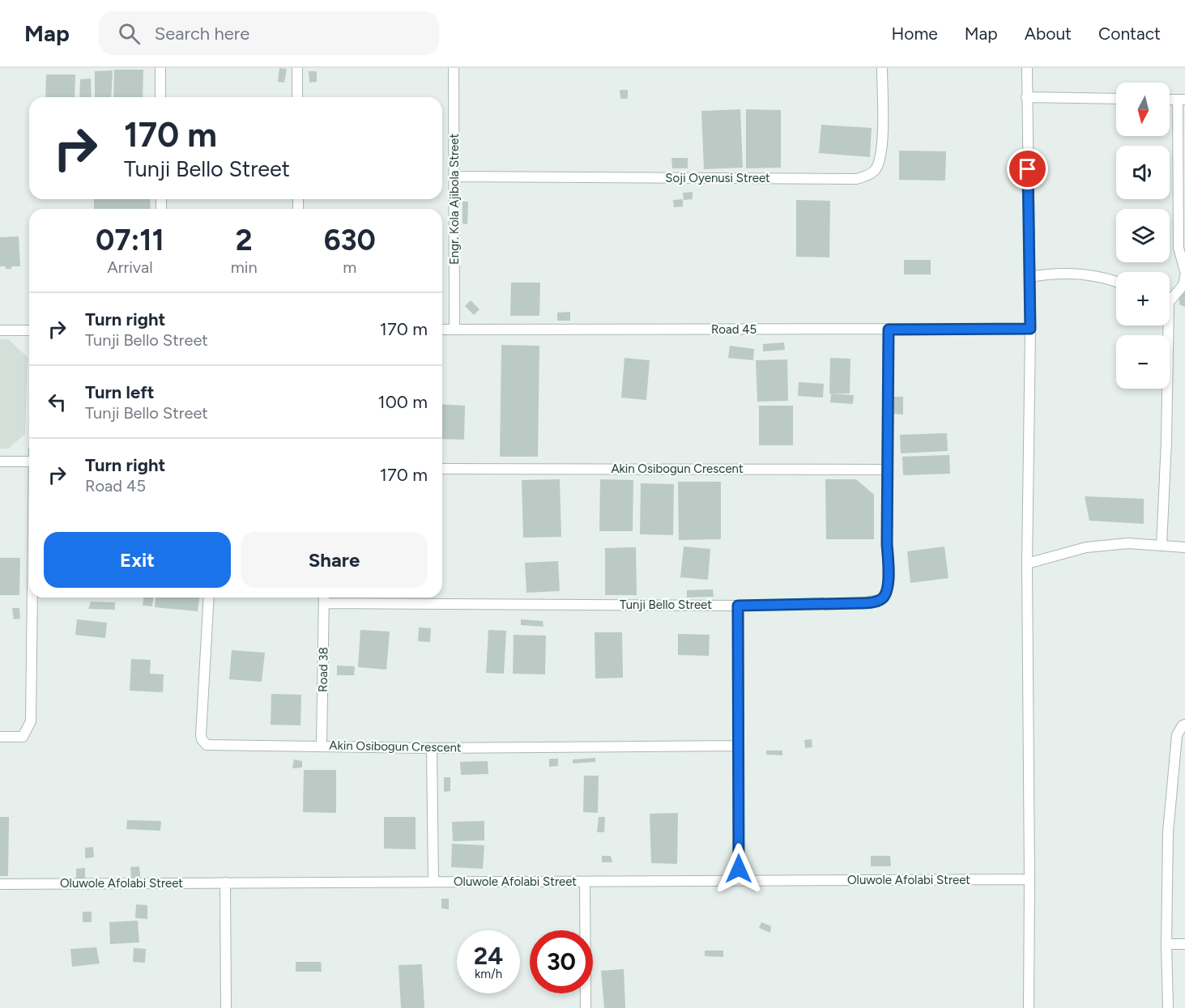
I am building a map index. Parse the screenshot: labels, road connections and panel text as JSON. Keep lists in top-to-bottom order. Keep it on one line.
{"streets":{"street":["Soji Oyenusi Street","Engr. Kola Ajibola Street","Road 45","Akin Osibogun Crescent","Tunji Bello Street","Road 38","Oluwole Afolabi Street"]},"crossings":[["Soji Oyenusi Street","Engr. Kola Ajibola Street"],["Engr. Kola Ajibola Street","Road 45"],["Road 45","Tunji Bello Street"],["Akin Osibogun Crescent","Tunji Bello Street"],["Akin Osibogun Crescent","Road 38"],["Tunji Bello Street","Road 38"]],"north":"bottom","page":{"header":"Map","search":"Search here","nav":["Home","Map","About","Contact"],"map_buttons":["+","−"],"turn":["170 m","Tunji Bello Street"],"eta":["07:11","Arrival","2","min","630","m"],"list":[{"name":"Turn right","note":"Tunji Bello Street","value":"170 m"},{"name":"Turn left","note":"Tunji Bello Street","value":"100 m"},{"name":"Turn right","note":"Road 45","value":"170 m"}],"buttons":["Exit","Share"],"speed":"24 km/h","limit":"30"}}
